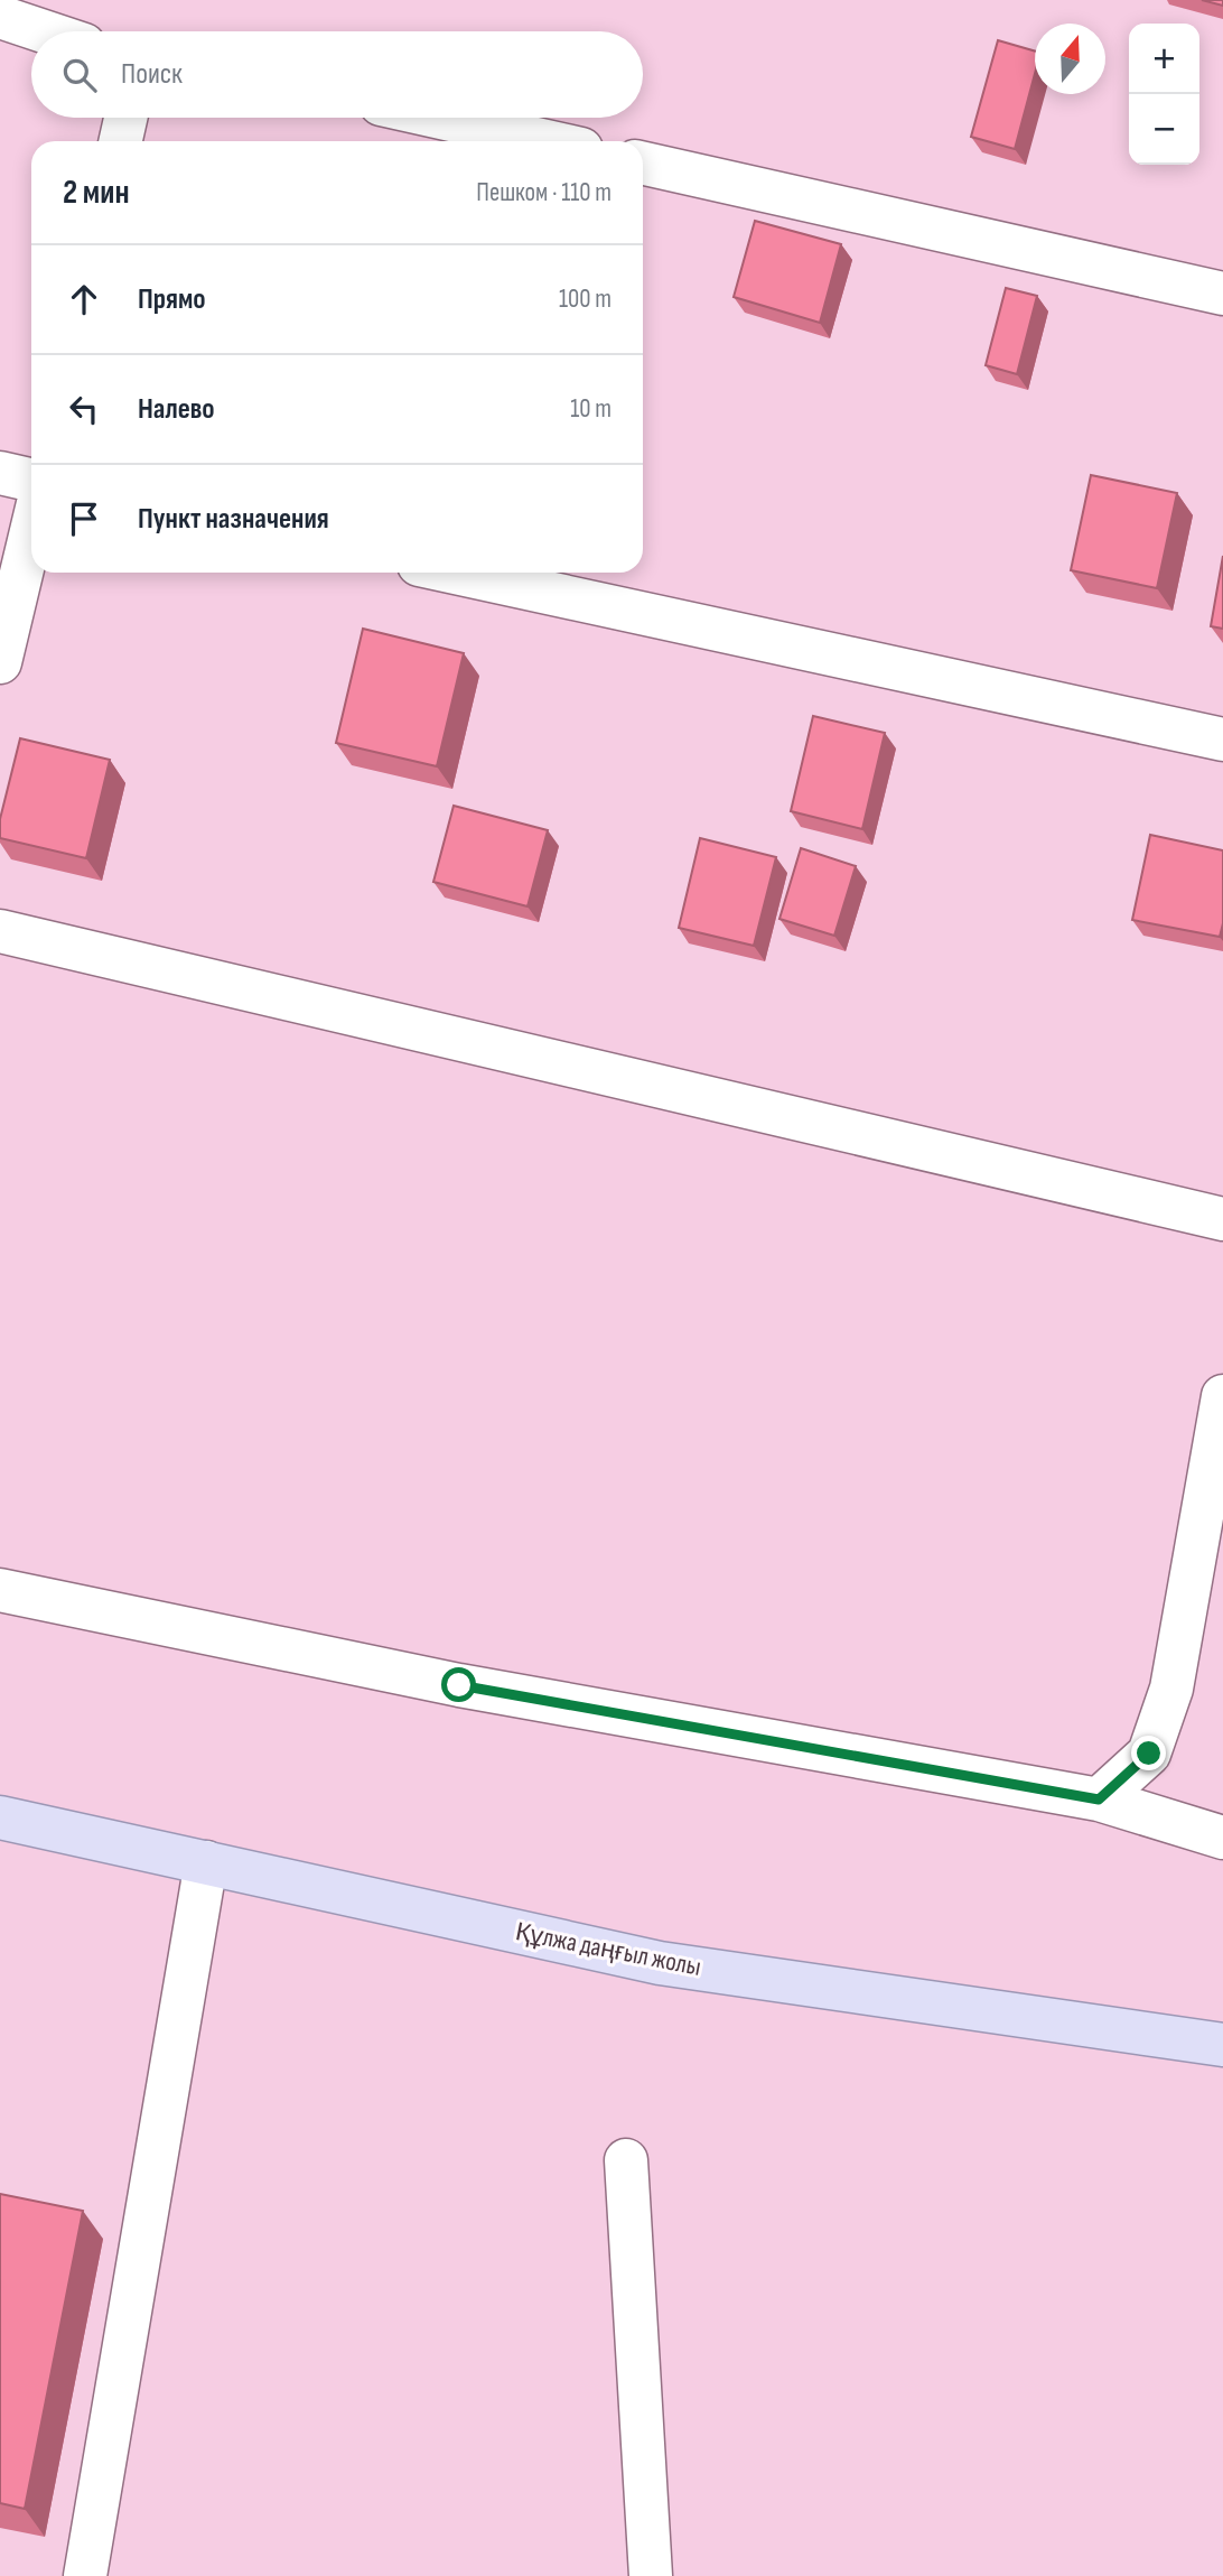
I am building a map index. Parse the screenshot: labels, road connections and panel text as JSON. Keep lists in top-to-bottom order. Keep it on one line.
{"streets":{"main road":["Құлжа даңғыл жолы"]},"north":"top","page":{"map_buttons":["+","−"],"search":"Поиск","heading":["2 мин","Пешком · 110 m"],"list":[["Прямо","100 m"],["Налево","10 m"],"Пункт назначения"]}}
